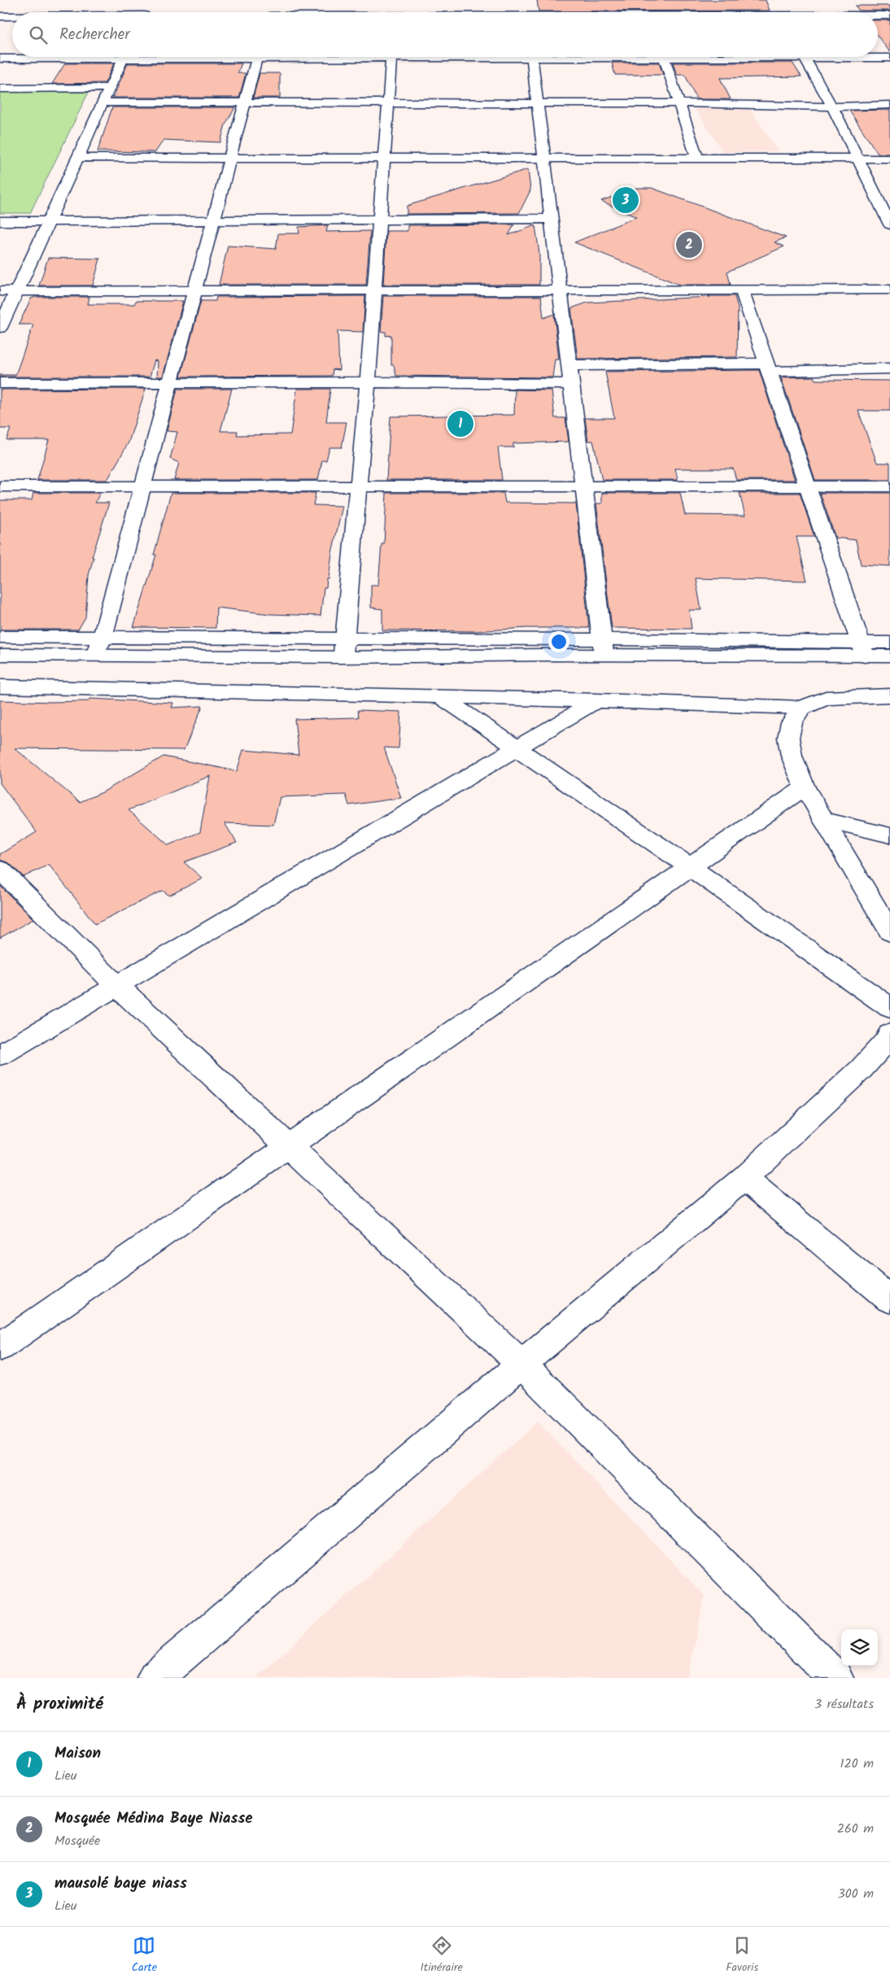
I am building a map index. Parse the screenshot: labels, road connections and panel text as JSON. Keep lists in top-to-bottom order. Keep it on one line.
{"page":{"search":"Rechercher","pins":["3","2","1"],"heading":["À proximité","3 résultats"],"list":[{"mark":"1","name":"Maison","note":"Lieu","value":"120 m"},{"mark":"2","name":"Mosquée Médina Baye Niasse","note":"Mosquée","value":"260 m"},{"mark":"3","name":"mausolé baye niass","note":"Lieu","value":"300 m"}],"nav":["Carte","Itinéraire","Favoris"]}}
